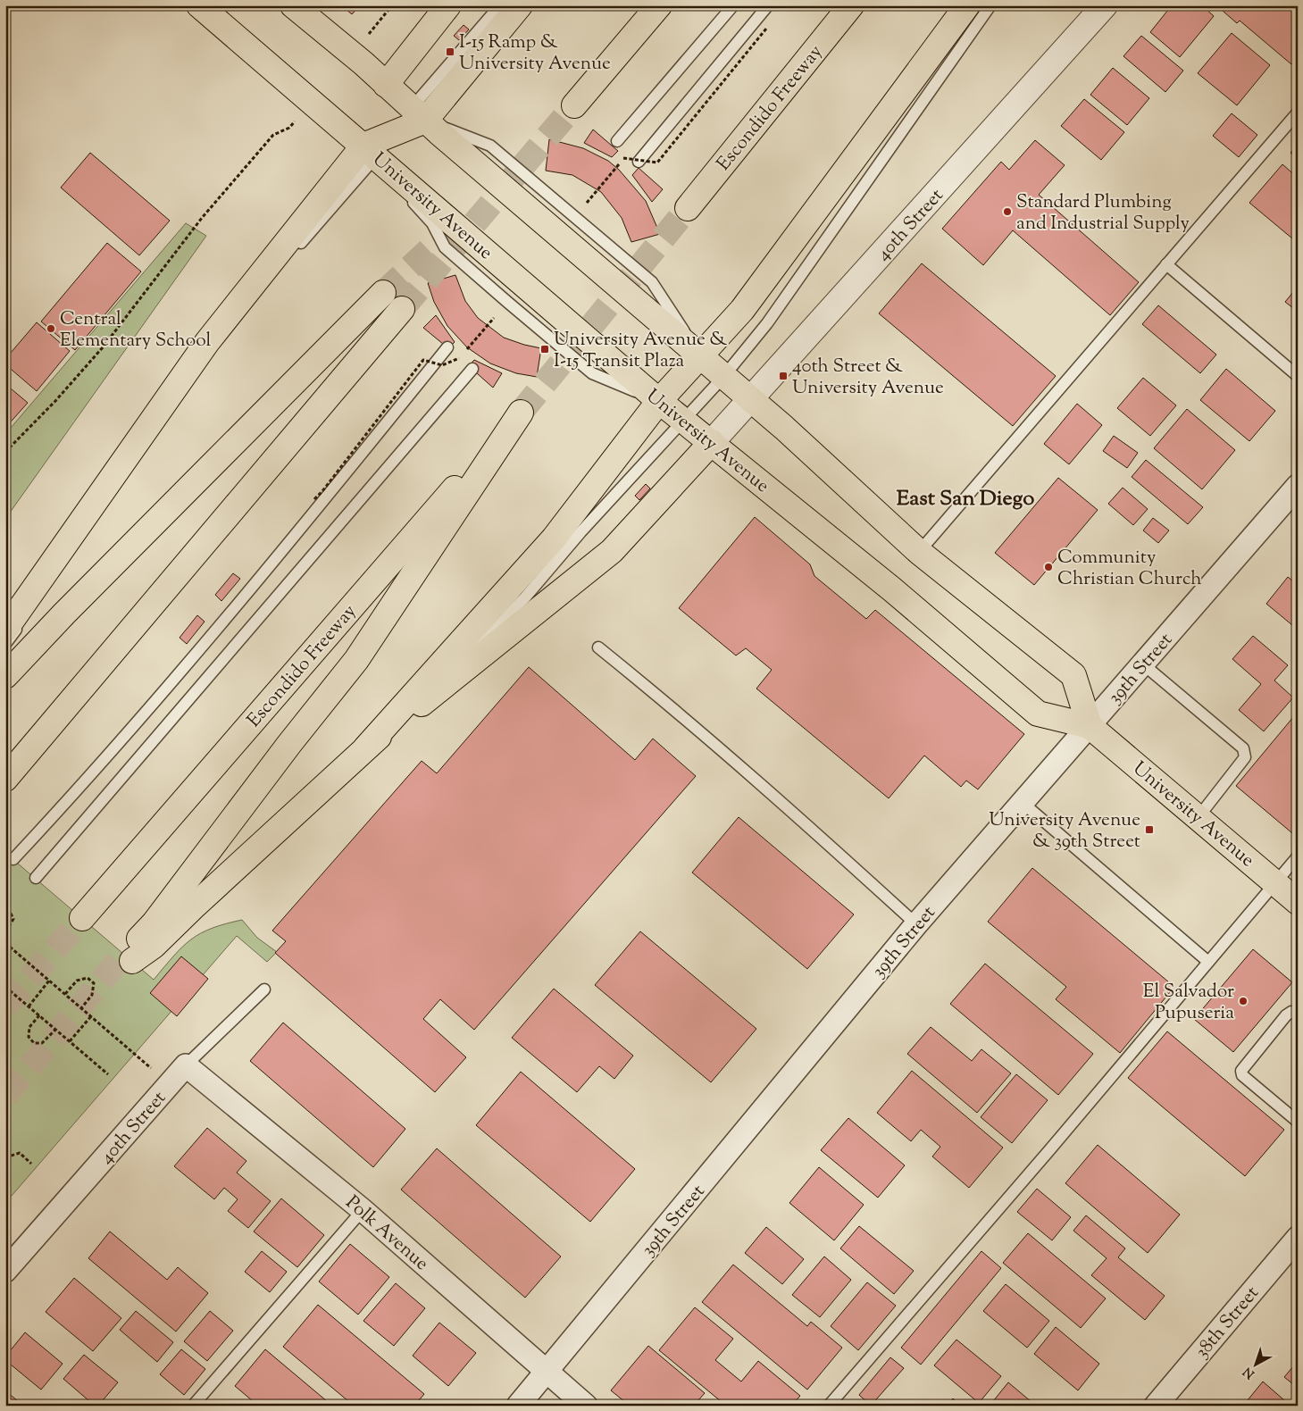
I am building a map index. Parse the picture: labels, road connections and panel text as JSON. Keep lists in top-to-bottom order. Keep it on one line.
{"streets":{"main road":["Escondido Freeway","University Avenue"],"street":["40th Street","39th Street","Polk Avenue","38th Street"]},"crossings":[["University Avenue","40th Street"],["University Avenue","39th Street"],["40th Street","Polk Avenue"],["39th Street","Polk Avenue"]],"districts":["East San Diego"],"places":{"transit":["I-15 Ramp & University Avenue","University Avenue & I-15 Transit Plaza","40th Street & University Avenue","University Avenue & 39th Street"],"other":["Standard Plumbing and Industrial Supply","Central Elementary School","Community Christian Church","El Salvador Pupuseria"]},"north":"bottom left"}
